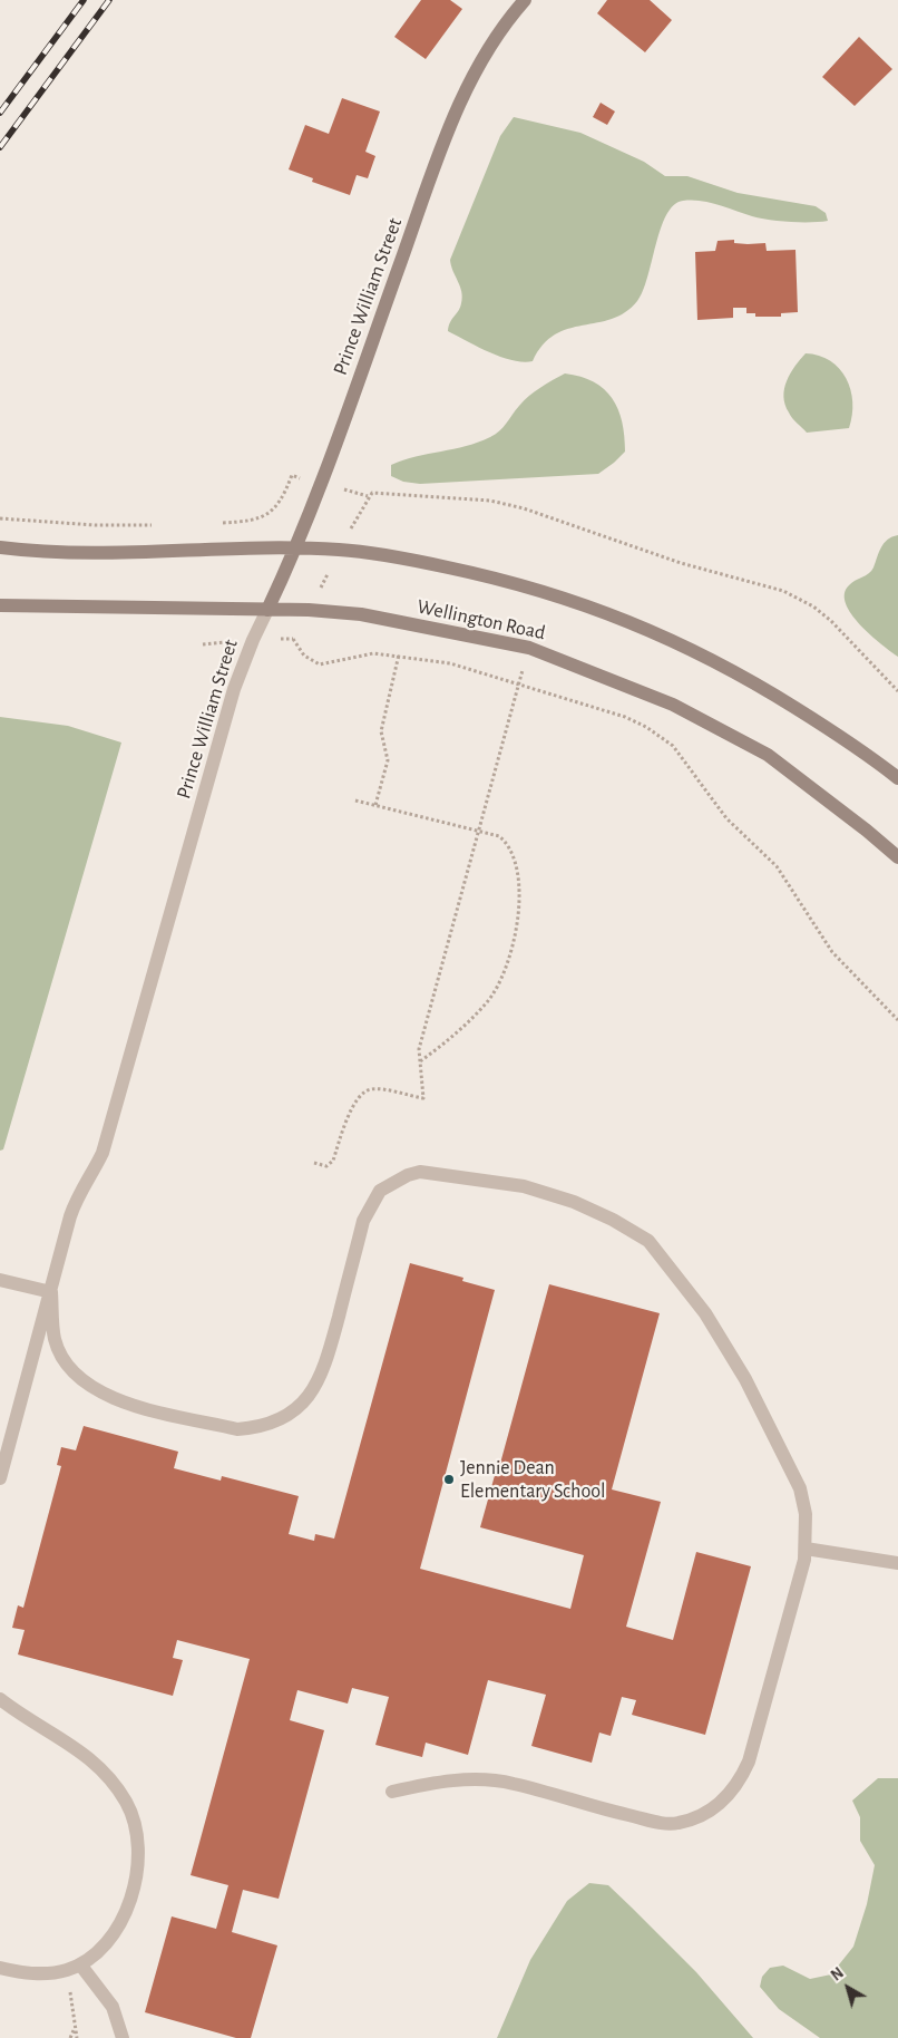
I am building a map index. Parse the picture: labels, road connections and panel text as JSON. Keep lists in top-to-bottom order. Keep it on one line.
{"streets":{"main road":["Prince William Street","Wellington Road"]},"crossings":[["Prince William Street","Wellington Road"]],"places":["Jennie Dean Elementary School"],"north":"top left"}
